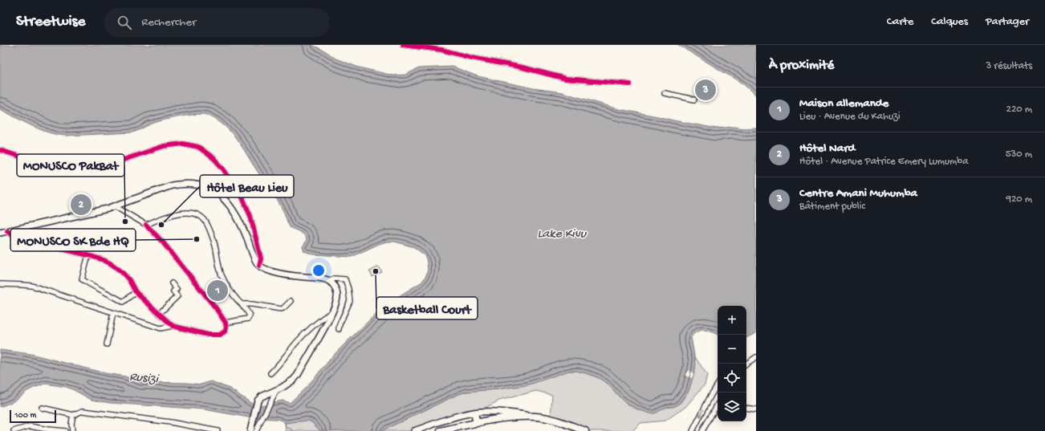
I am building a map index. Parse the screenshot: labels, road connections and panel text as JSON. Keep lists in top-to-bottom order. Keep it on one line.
{"water":["Lake Kivu","Rusizi"],"places":["MONUSCO PakBat","Hôtel Beau Lieu","MONUSCO SK Bde HQ","Basketball Court"],"scale_bar":"100 m","page":{"header":"Streetwise","search":"Rechercher","nav":["Carte","Calques","Partager"],"heading":["À proximité","3 résultats"],"pins":["3","2","1"],"list":[{"mark":"1","name":"Maison allemande","note":"Lieu · Avenue du Kahuzi","value":"220 m"},{"mark":"2","name":"Hôtel Nard","note":"Hôtel · Avenue Patrice Emery Lumumba","value":"530 m"},{"mark":"3","name":"Centre Amani Muhumba","note":"Bâtiment public","value":"920 m"}],"map_buttons":["+","−"],"scale":"100 m"}}
